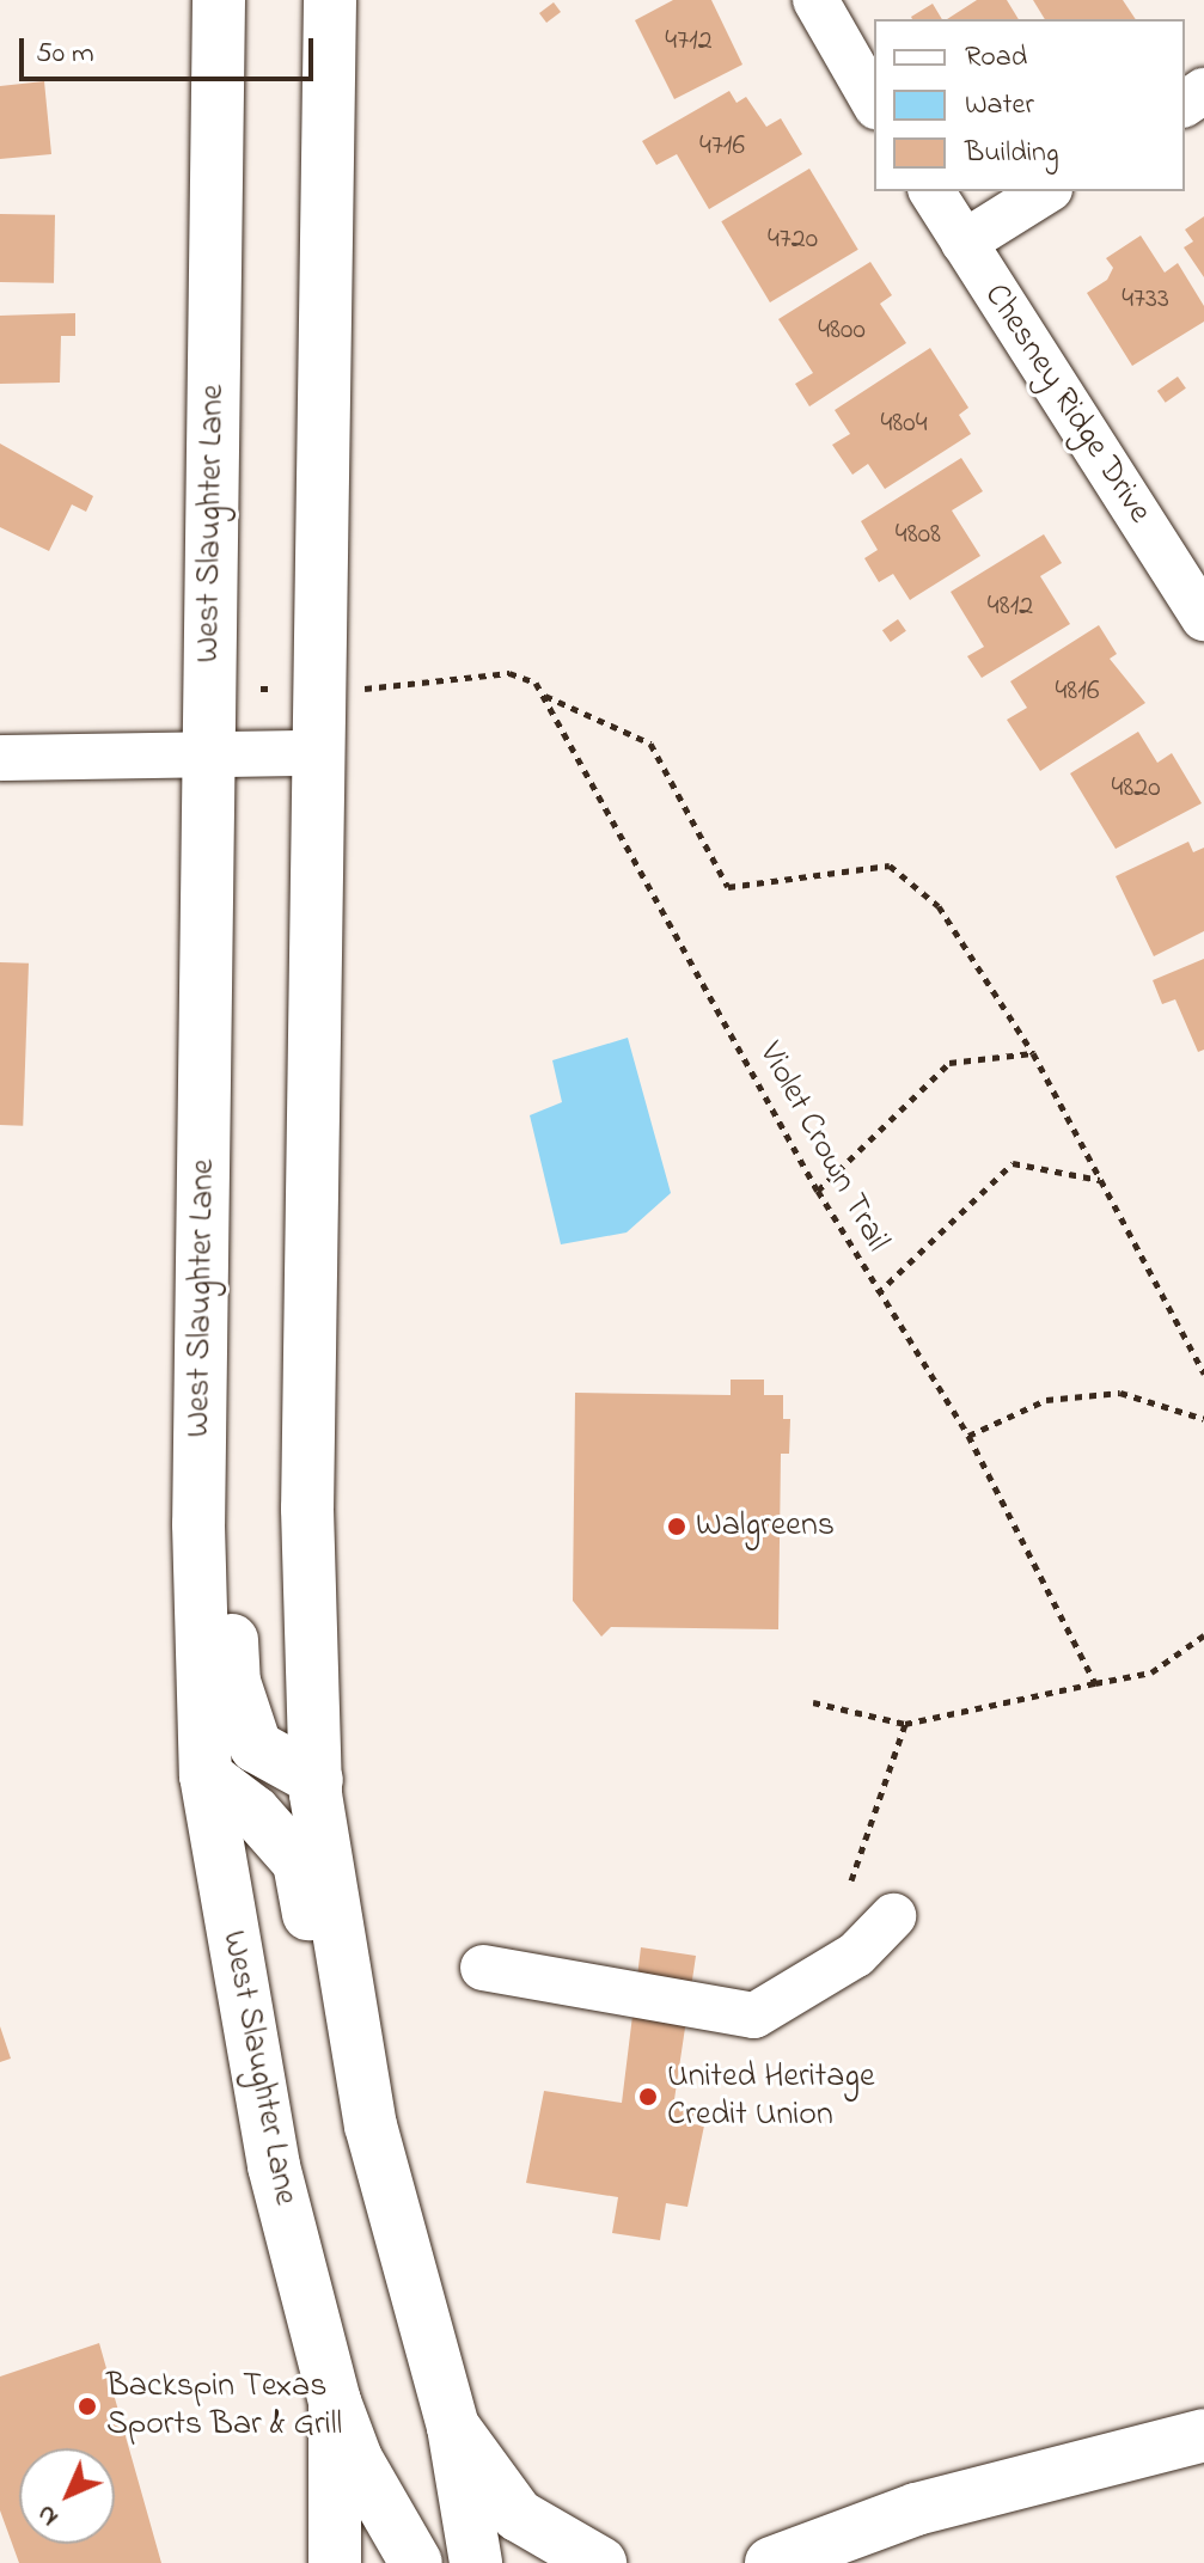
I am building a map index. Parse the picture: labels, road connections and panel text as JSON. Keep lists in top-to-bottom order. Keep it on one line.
{"streets":{"main road":["West Slaughter Lane"],"street":["Chesney Ridge Drive"],"path":["Violet Crown Trail"]},"places":["Walgreens","United Heritage Credit Union","Backspin Texas Sports Bar & Grill"],"house_numbers":["4712","4716","4720","4733","4800","4804","4808","4812","4816","4820"],"legend":["Road","Water","Building"],"scale_bar":"50 m","north":"bottom left"}
